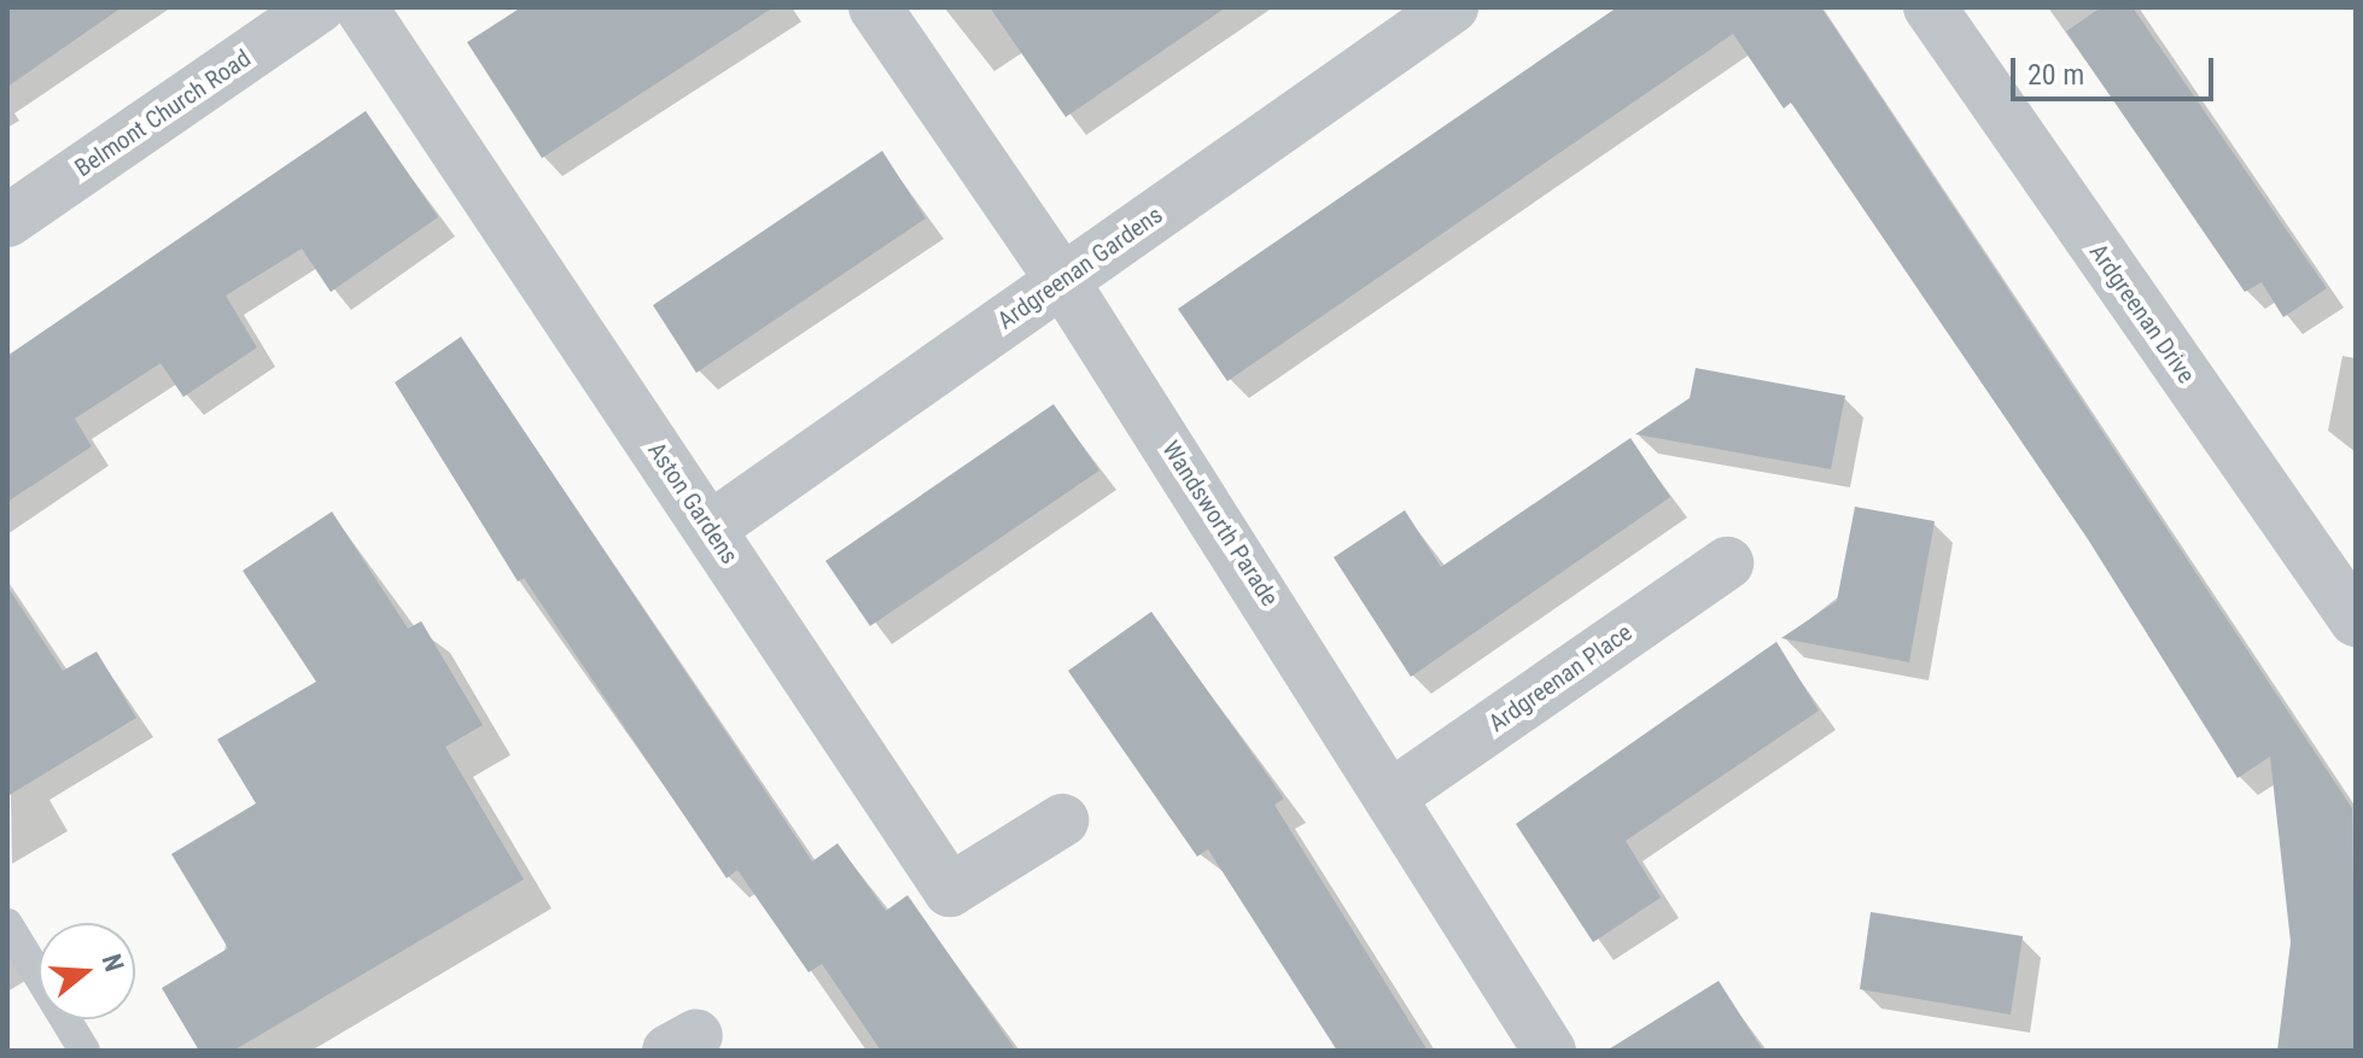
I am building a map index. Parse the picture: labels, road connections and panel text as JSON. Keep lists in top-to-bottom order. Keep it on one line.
{"streets":{"street":["Belmont Church Road","Ardgreenan Gardens","Ardgreenan Drive","Aston Gardens","Wandsworth Parade","Ardgreenan Place"]},"crossings":[["Ardgreenan Gardens","Aston Gardens"],["Ardgreenan Gardens","Wandsworth Parade"],["Wandsworth Parade","Ardgreenan Place"]],"scale_bar":"20 m","north":"right"}
